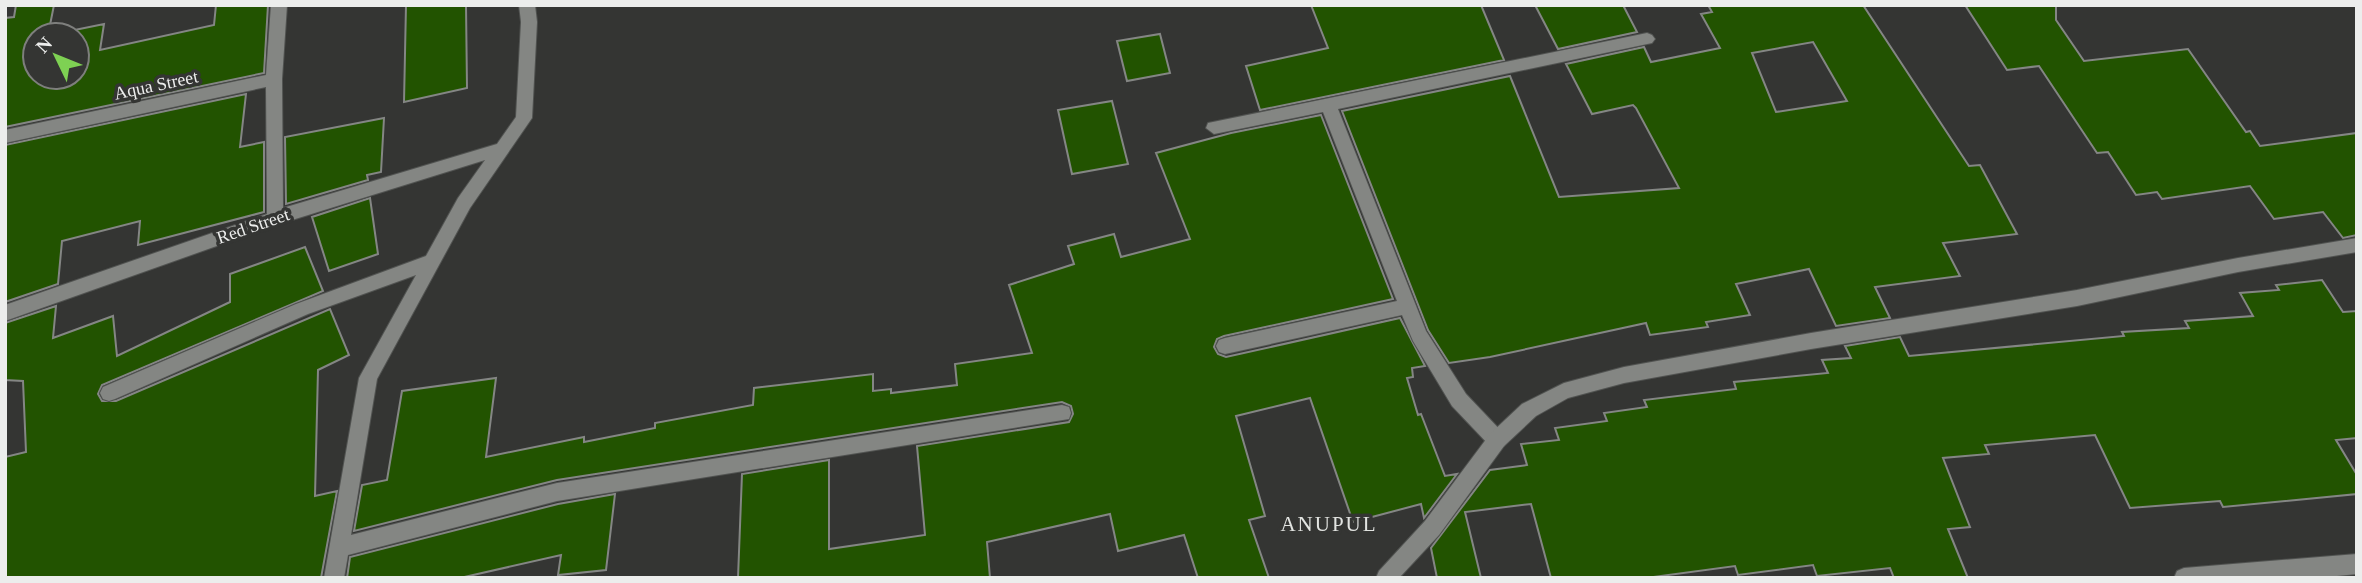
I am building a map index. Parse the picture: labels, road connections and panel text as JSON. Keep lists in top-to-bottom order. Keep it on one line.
{"streets":{"street":["Aqua Street","Red Street"]},"districts":["ANUPUL"],"north":"top left"}
